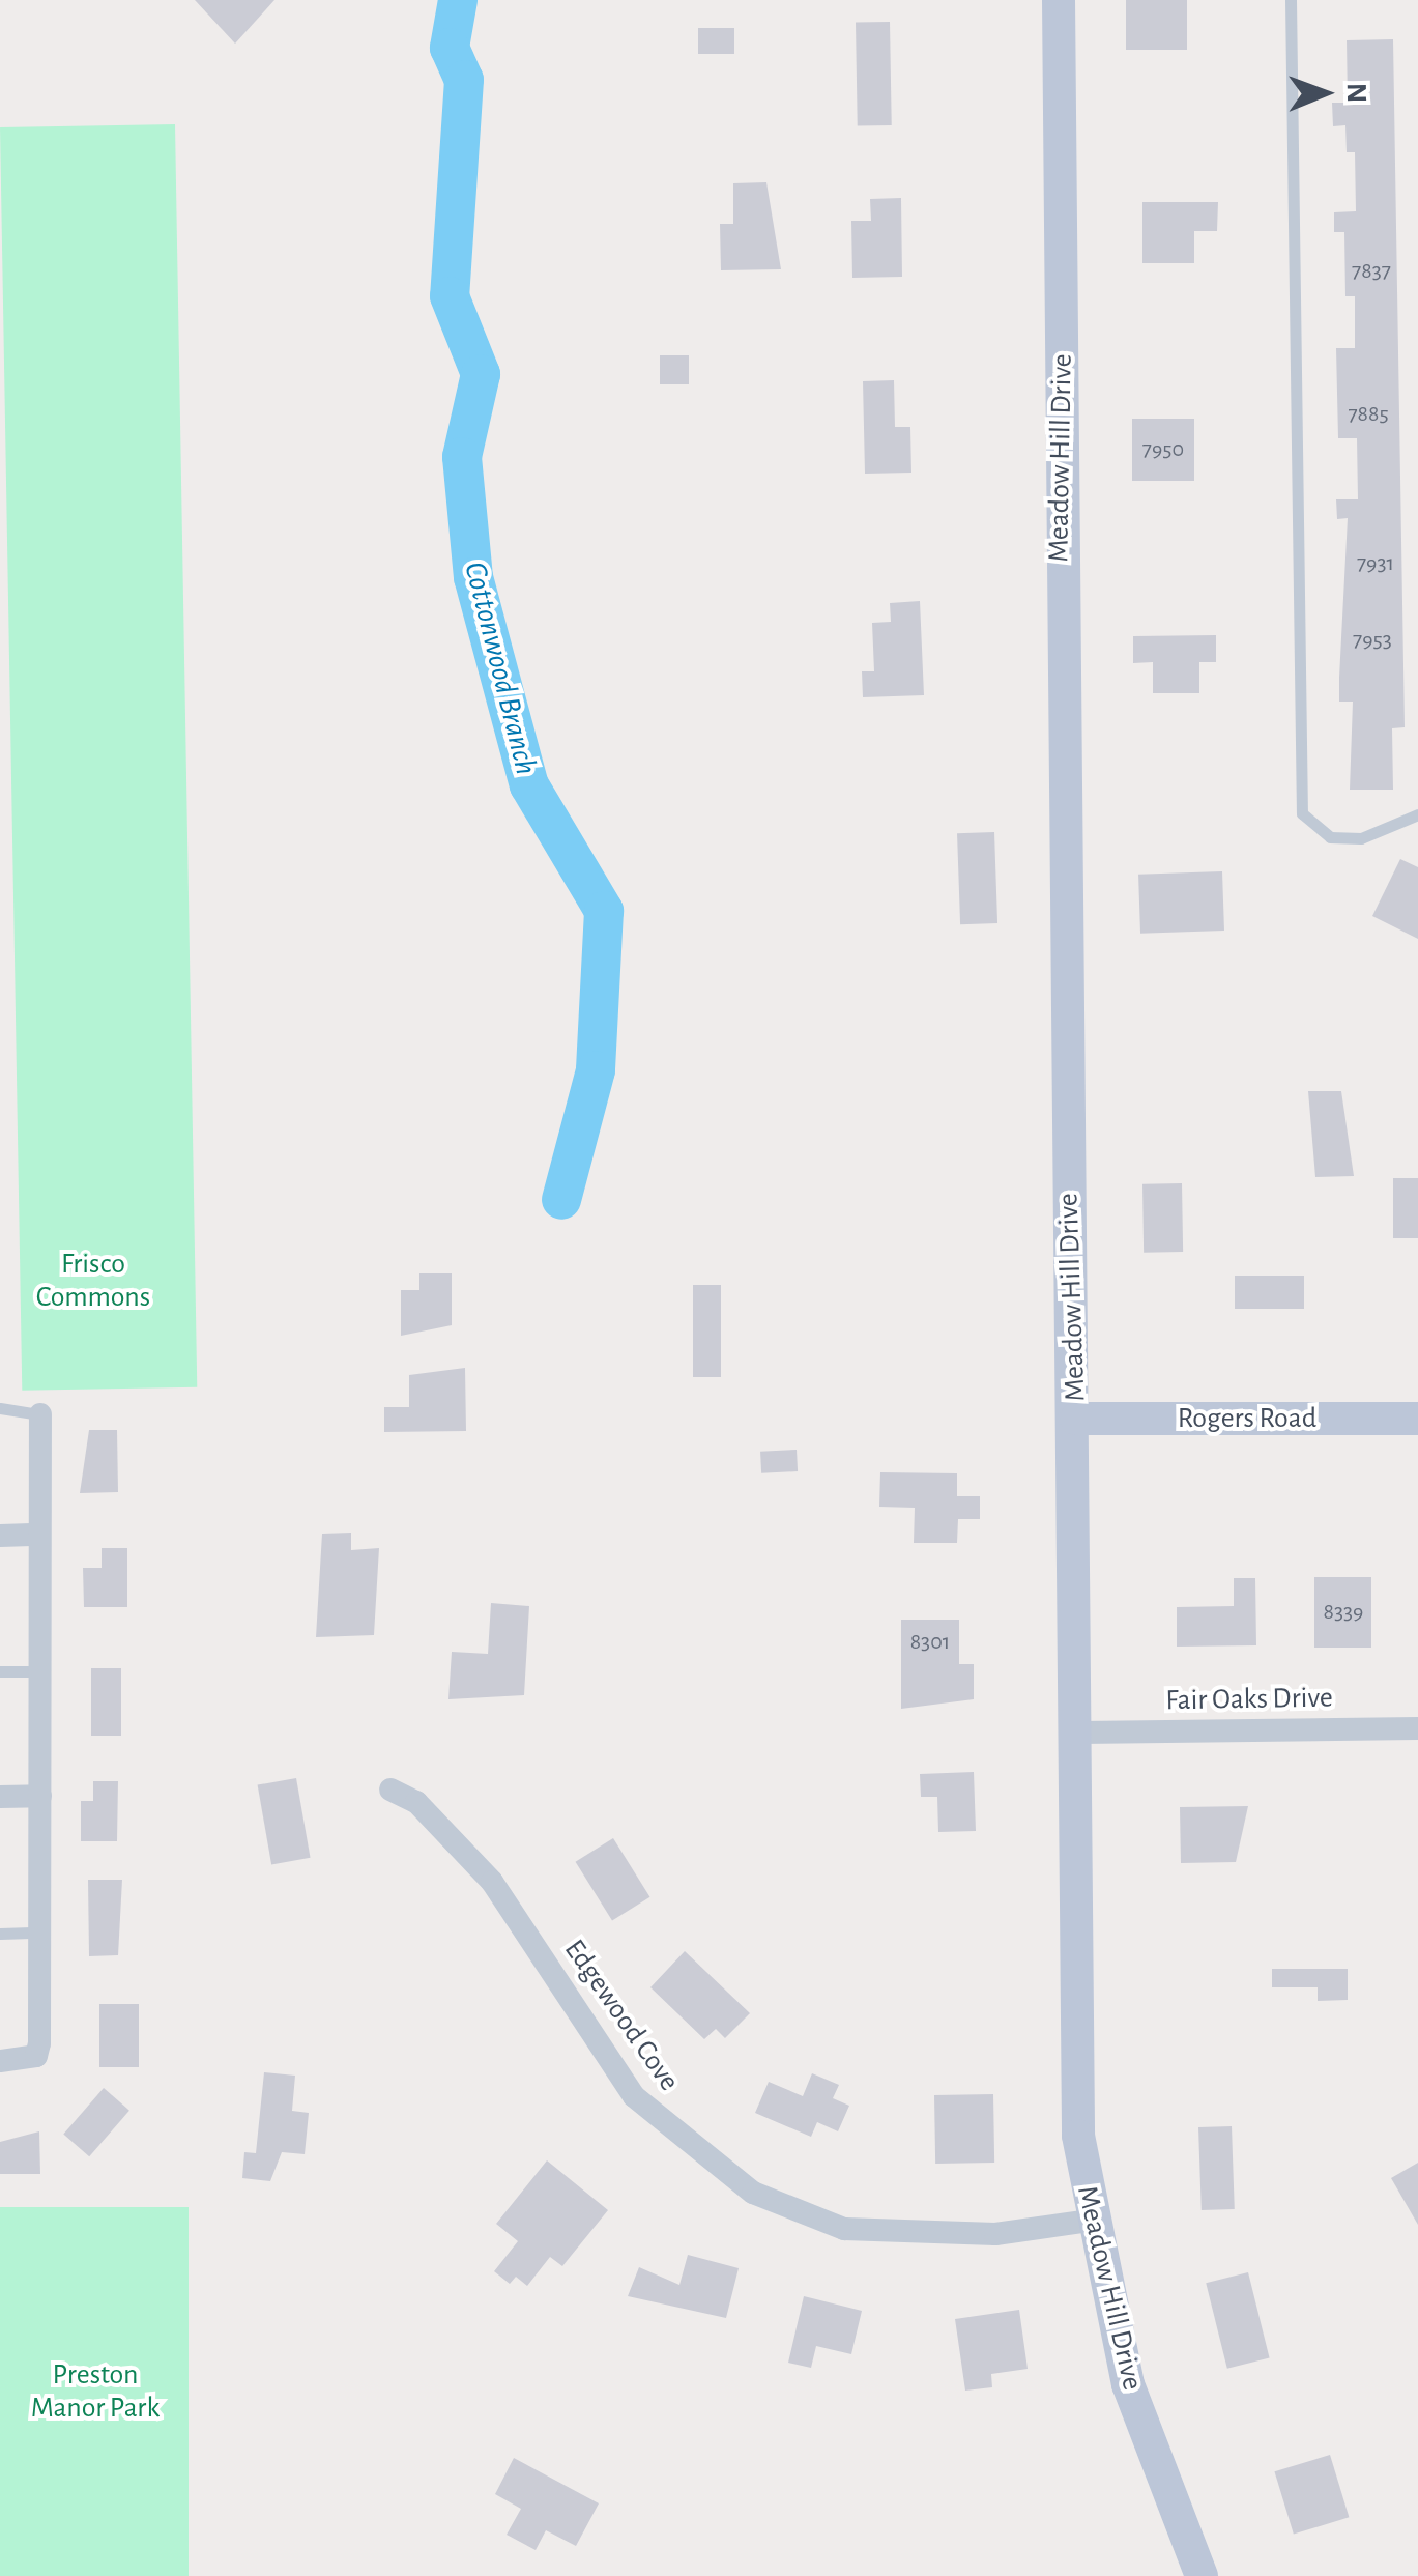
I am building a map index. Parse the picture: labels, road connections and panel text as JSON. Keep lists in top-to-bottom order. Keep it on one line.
{"streets":{"street":["Meadow Hill Drive","Rogers Road","Fair Oaks Drive","Edgewood Cove"]},"crossings":[["Meadow Hill Drive","Rogers Road"],["Meadow Hill Drive","Fair Oaks Drive"],["Meadow Hill Drive","Edgewood Cove"]],"water":["Cottonwood Branch"],"parks":["Frisco Commons","Preston Manor Park"],"house_numbers":["7837","7885","7950","7931","7953","8339","8301"],"north":"right"}
